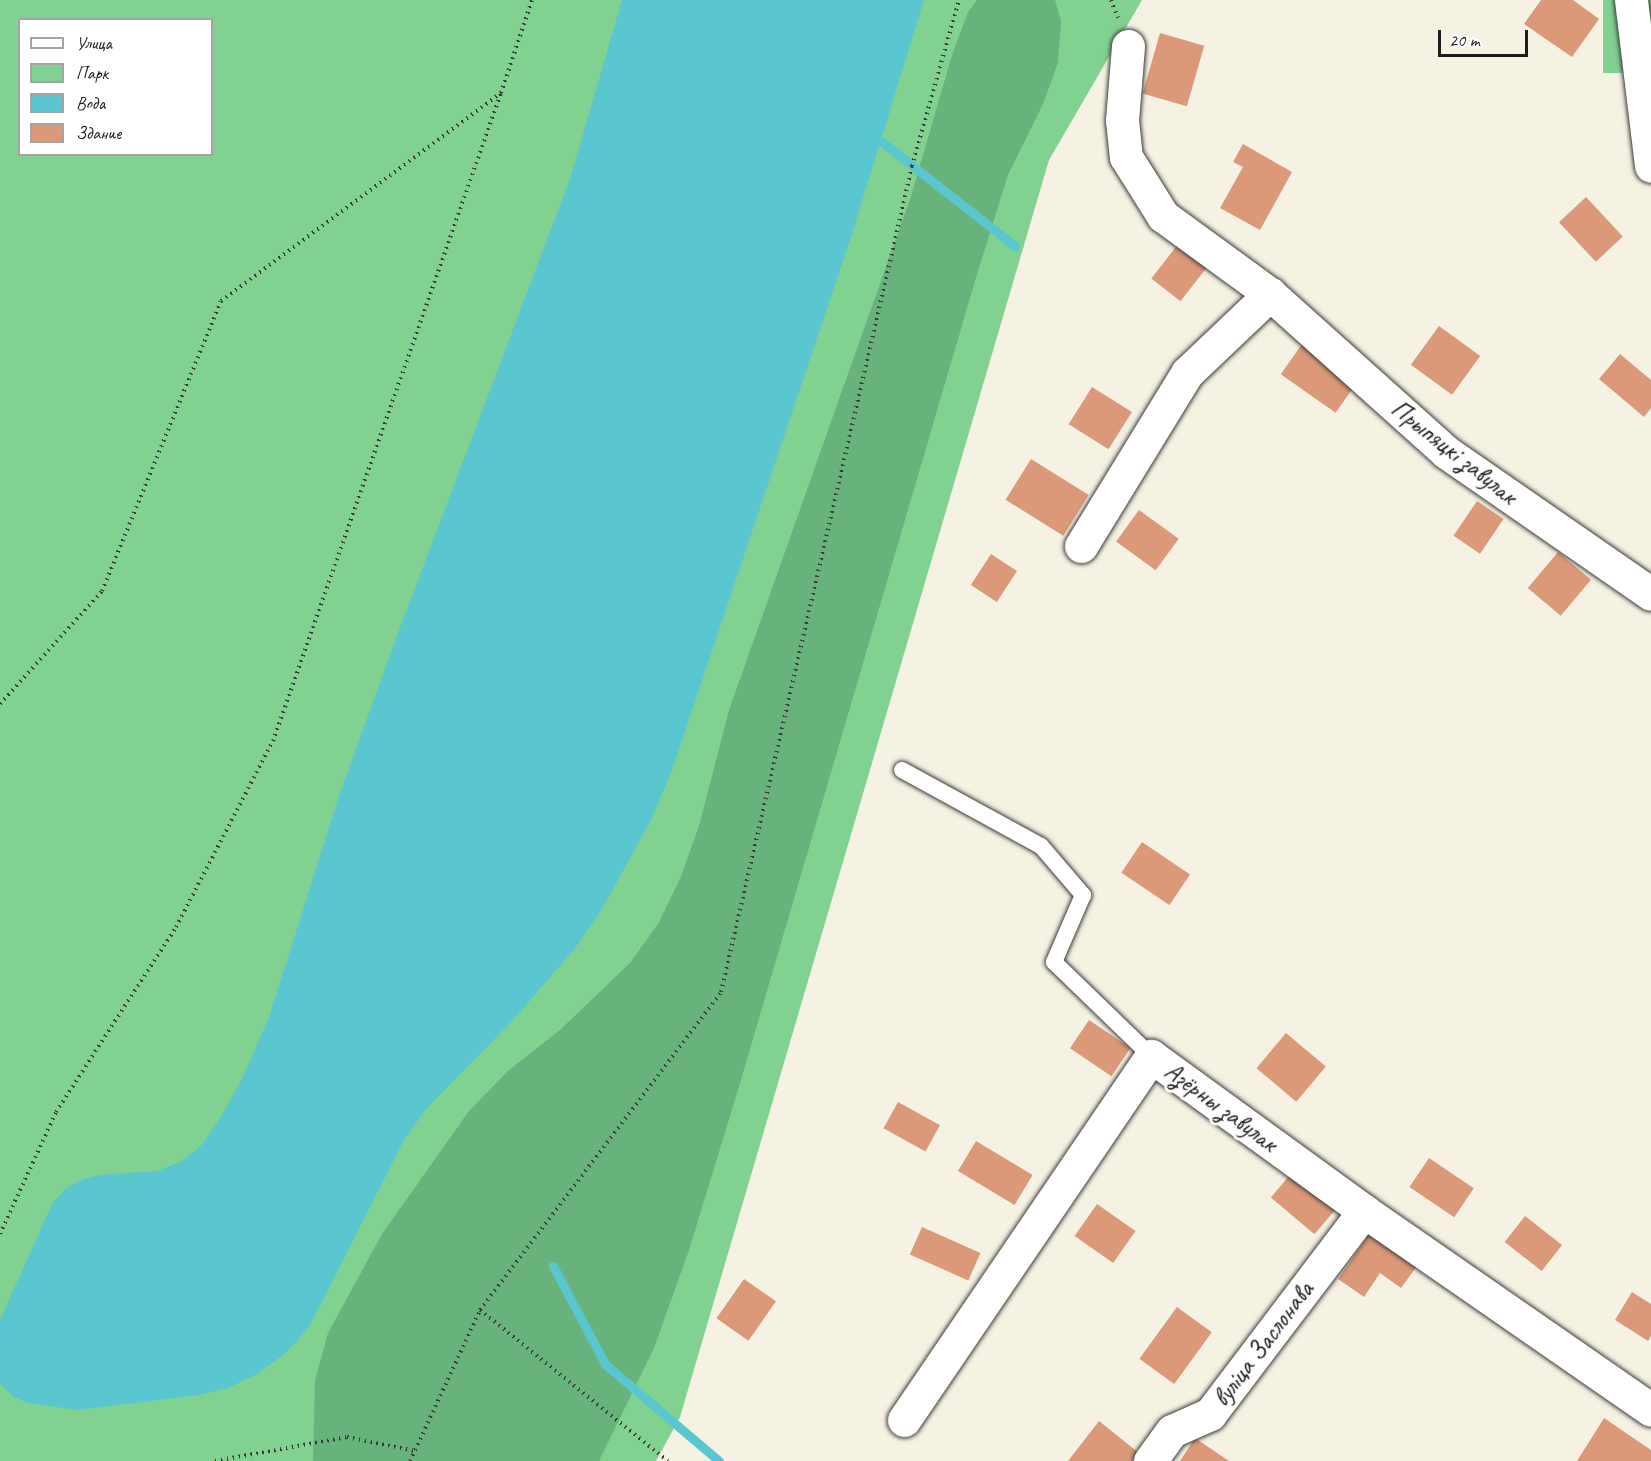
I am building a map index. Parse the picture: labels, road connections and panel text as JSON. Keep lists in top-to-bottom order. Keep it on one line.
{"streets":{"street":["Прыпяцкі завулак","Азёрны завулак","вуліца Заслонава"]},"crossings":[["Азёрны завулак","вуліца Заслонава"]],"legend":["Улица","Парк","Вода","Здание"],"scale_bar":"20 m"}
